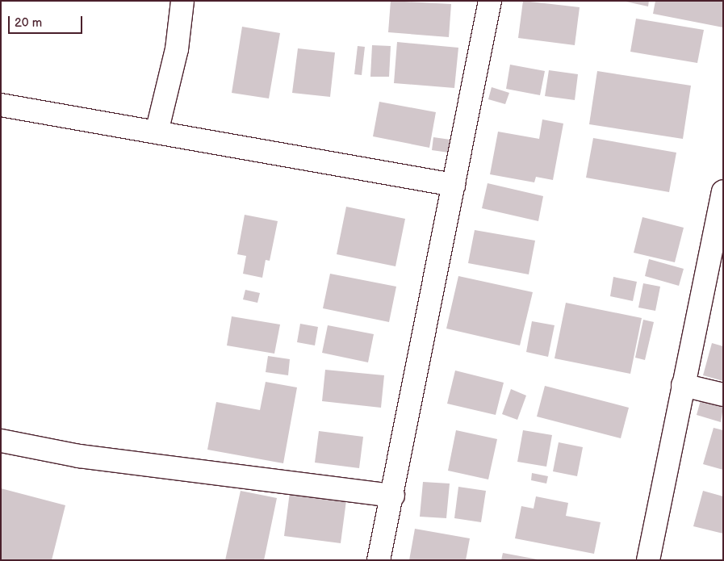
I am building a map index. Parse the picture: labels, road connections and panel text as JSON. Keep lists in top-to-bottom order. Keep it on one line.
{"scale_bar":"20 m"}
